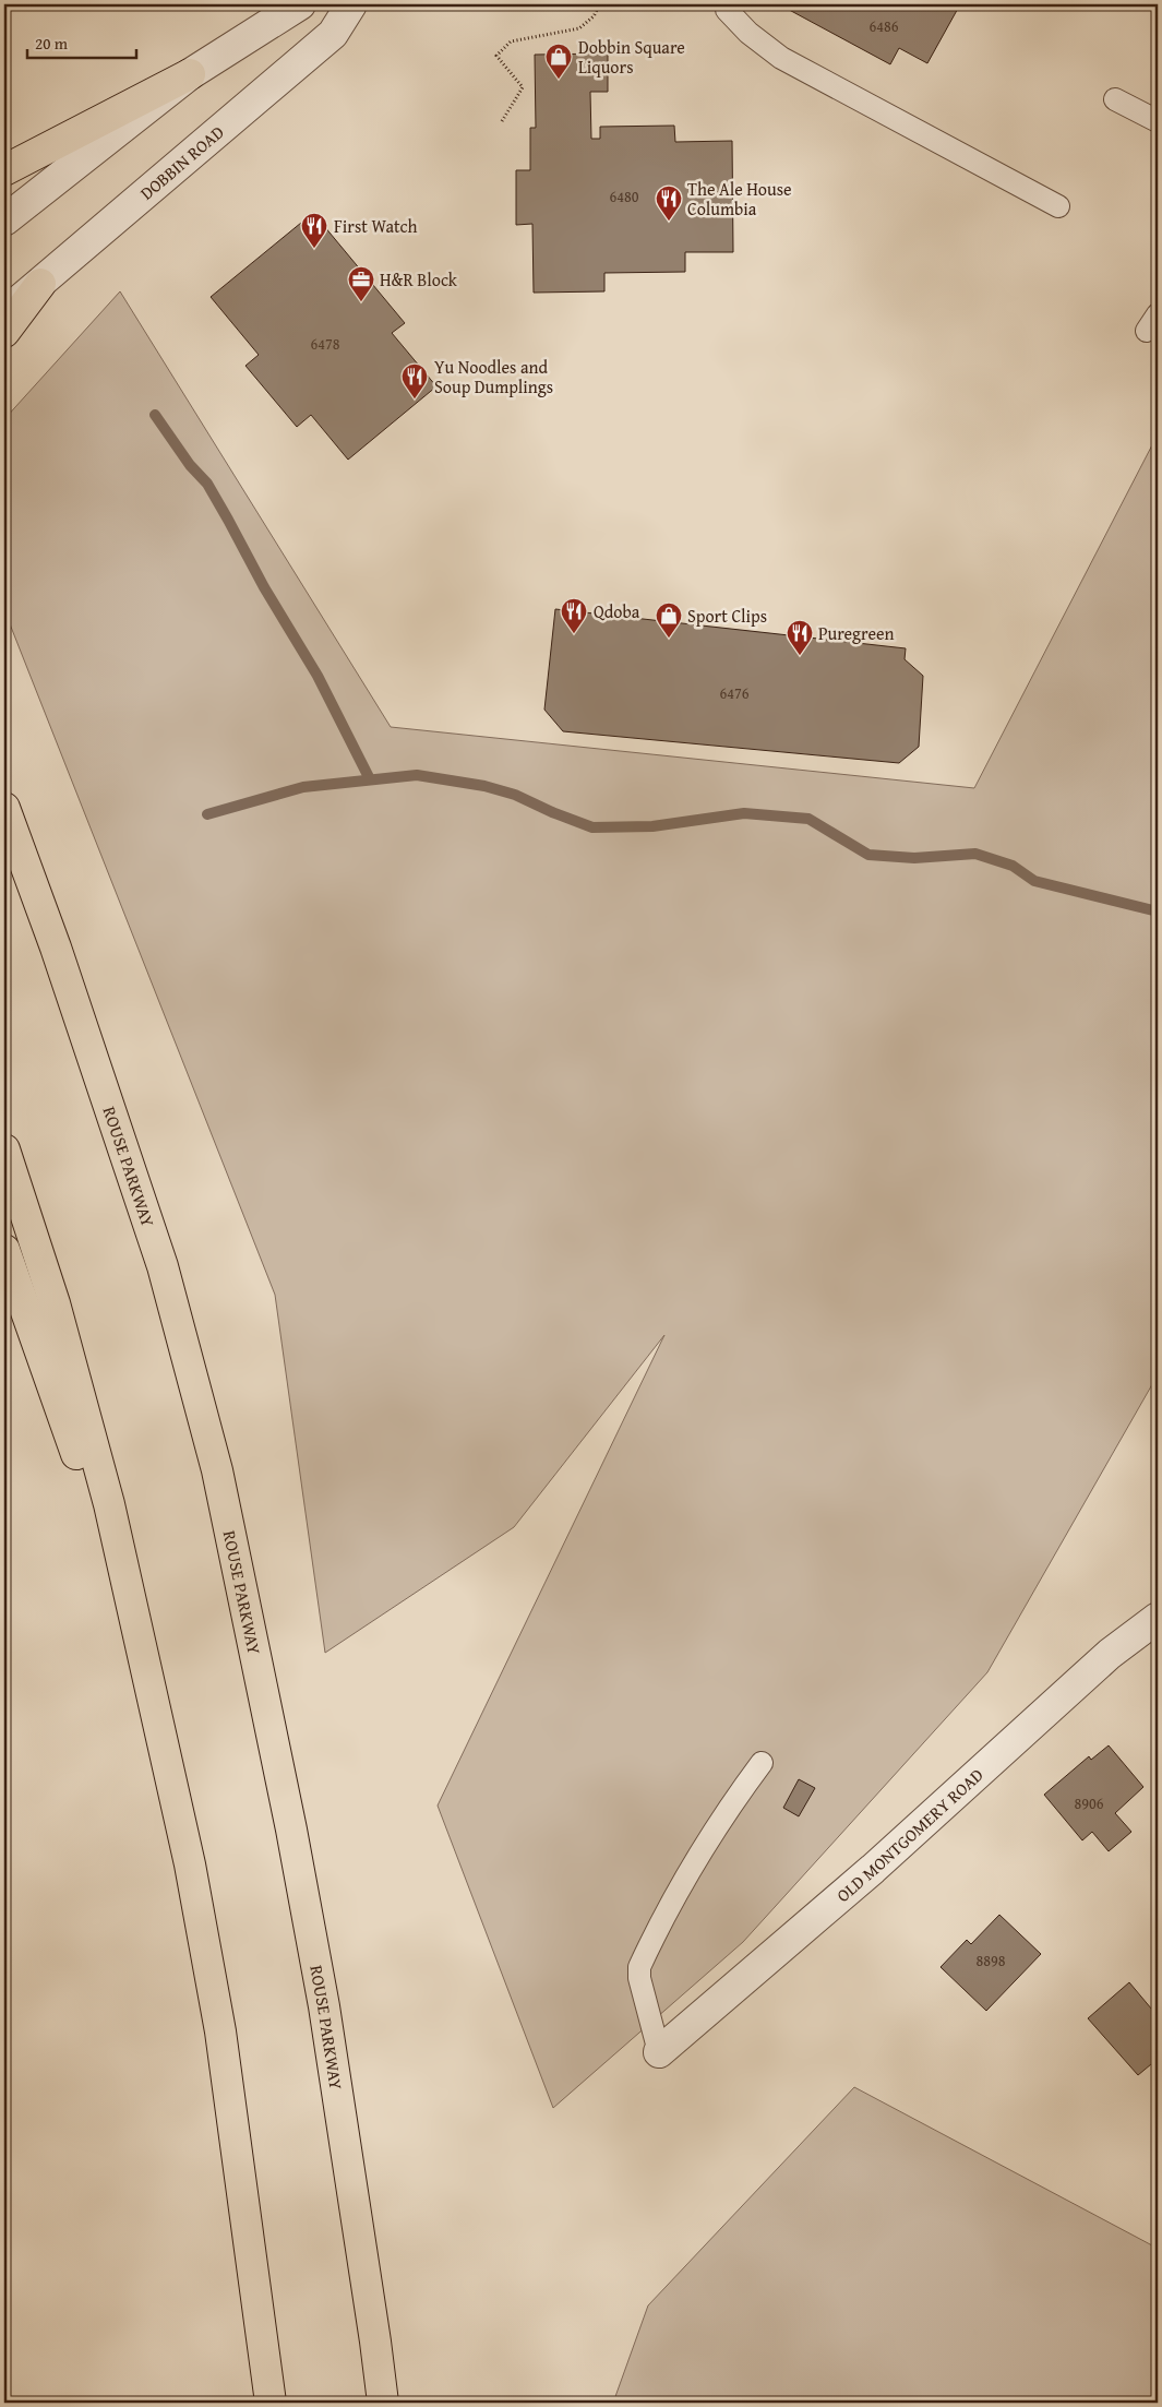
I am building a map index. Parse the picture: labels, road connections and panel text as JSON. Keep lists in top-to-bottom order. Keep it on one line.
{"streets":{"main road":["ROUSE PARKWAY"],"street":["DOBBIN ROAD","OLD MONTGOMERY ROAD"]},"places":{"shop":["Dobbin Square Liquors","Sport Clips"],"restaurant":["The Ale House Columbia","First Watch","Yu Noodles and Soup Dumplings","Qdoba","Puregreen"],"office":["H&R Block"]},"house_numbers":["6486","6480","6478","6476","8906","8898"],"scale_bar":"20 m"}
